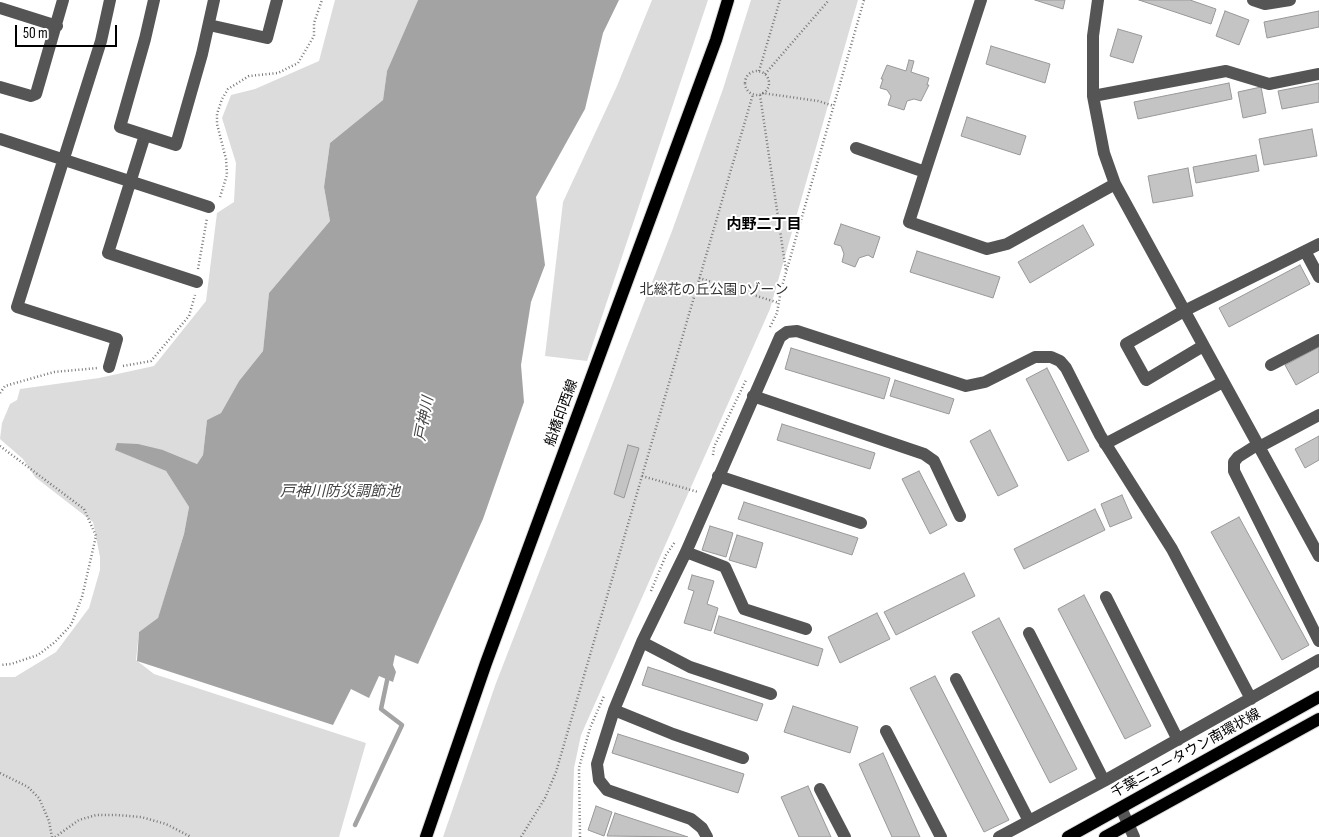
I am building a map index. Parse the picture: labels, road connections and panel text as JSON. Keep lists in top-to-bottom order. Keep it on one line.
{"streets":{"main road":["船橋印西線","千葉ニュータウン南環状線"]},"districts":["内野二丁目"],"water":["戸神川","戸神川防災調節池"],"parks":["北総花の丘公園 Dゾーン"],"scale_bar":"50 m"}
